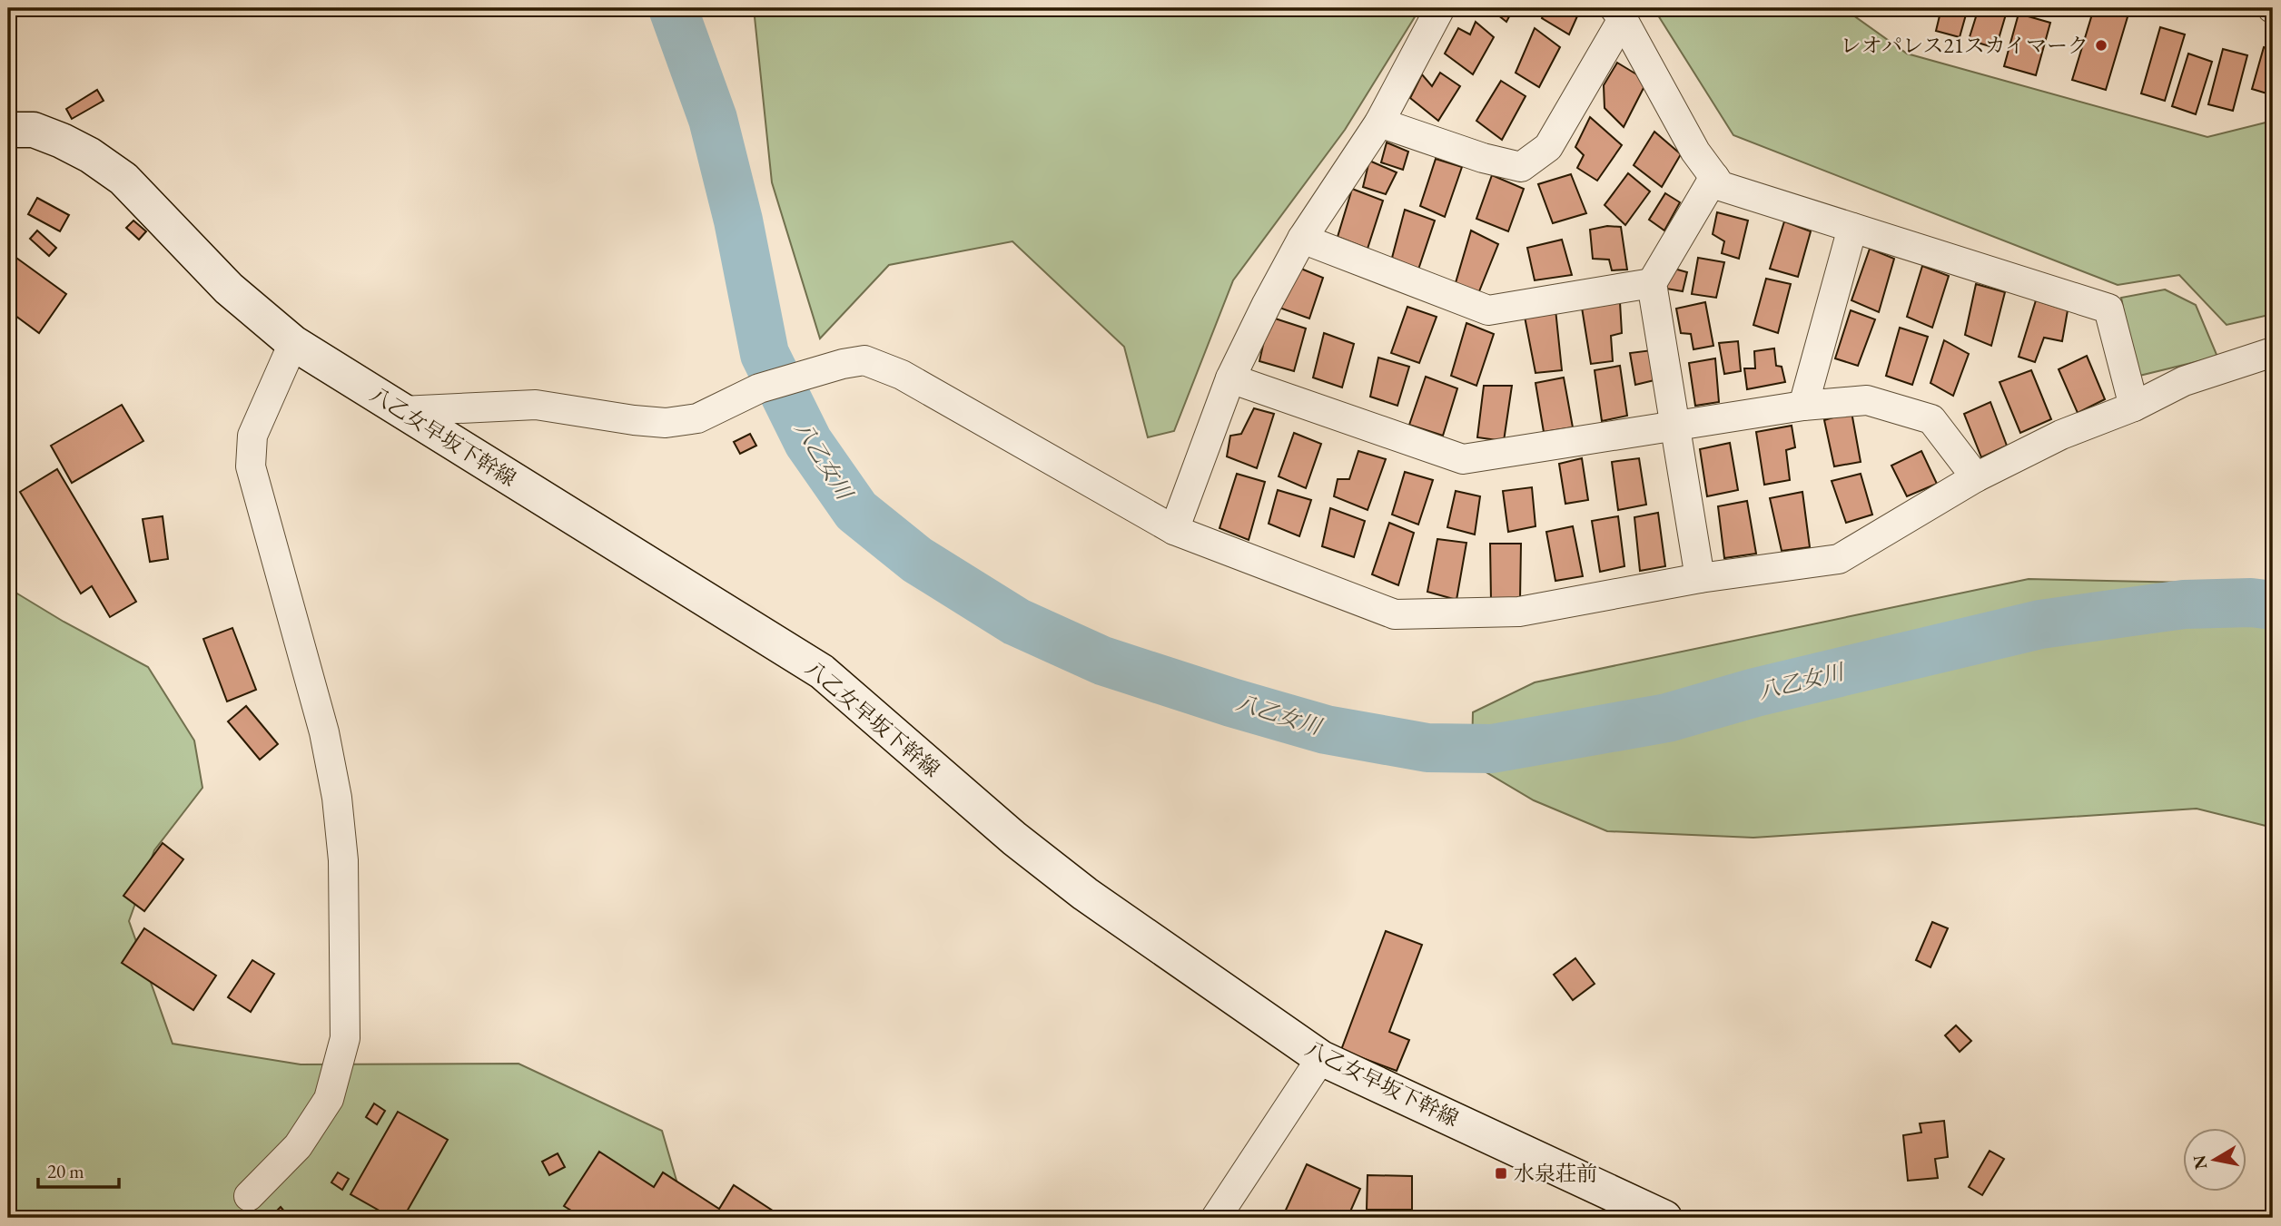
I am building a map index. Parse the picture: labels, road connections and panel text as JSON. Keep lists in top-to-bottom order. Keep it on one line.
{"streets":{"street":["八乙女早坂下幹線"]},"water":["八乙女川"],"places":{"other":["レオパレス21スカイマーク"],"transit":["水泉荘前"]},"scale_bar":"20 m","north":"left"}
